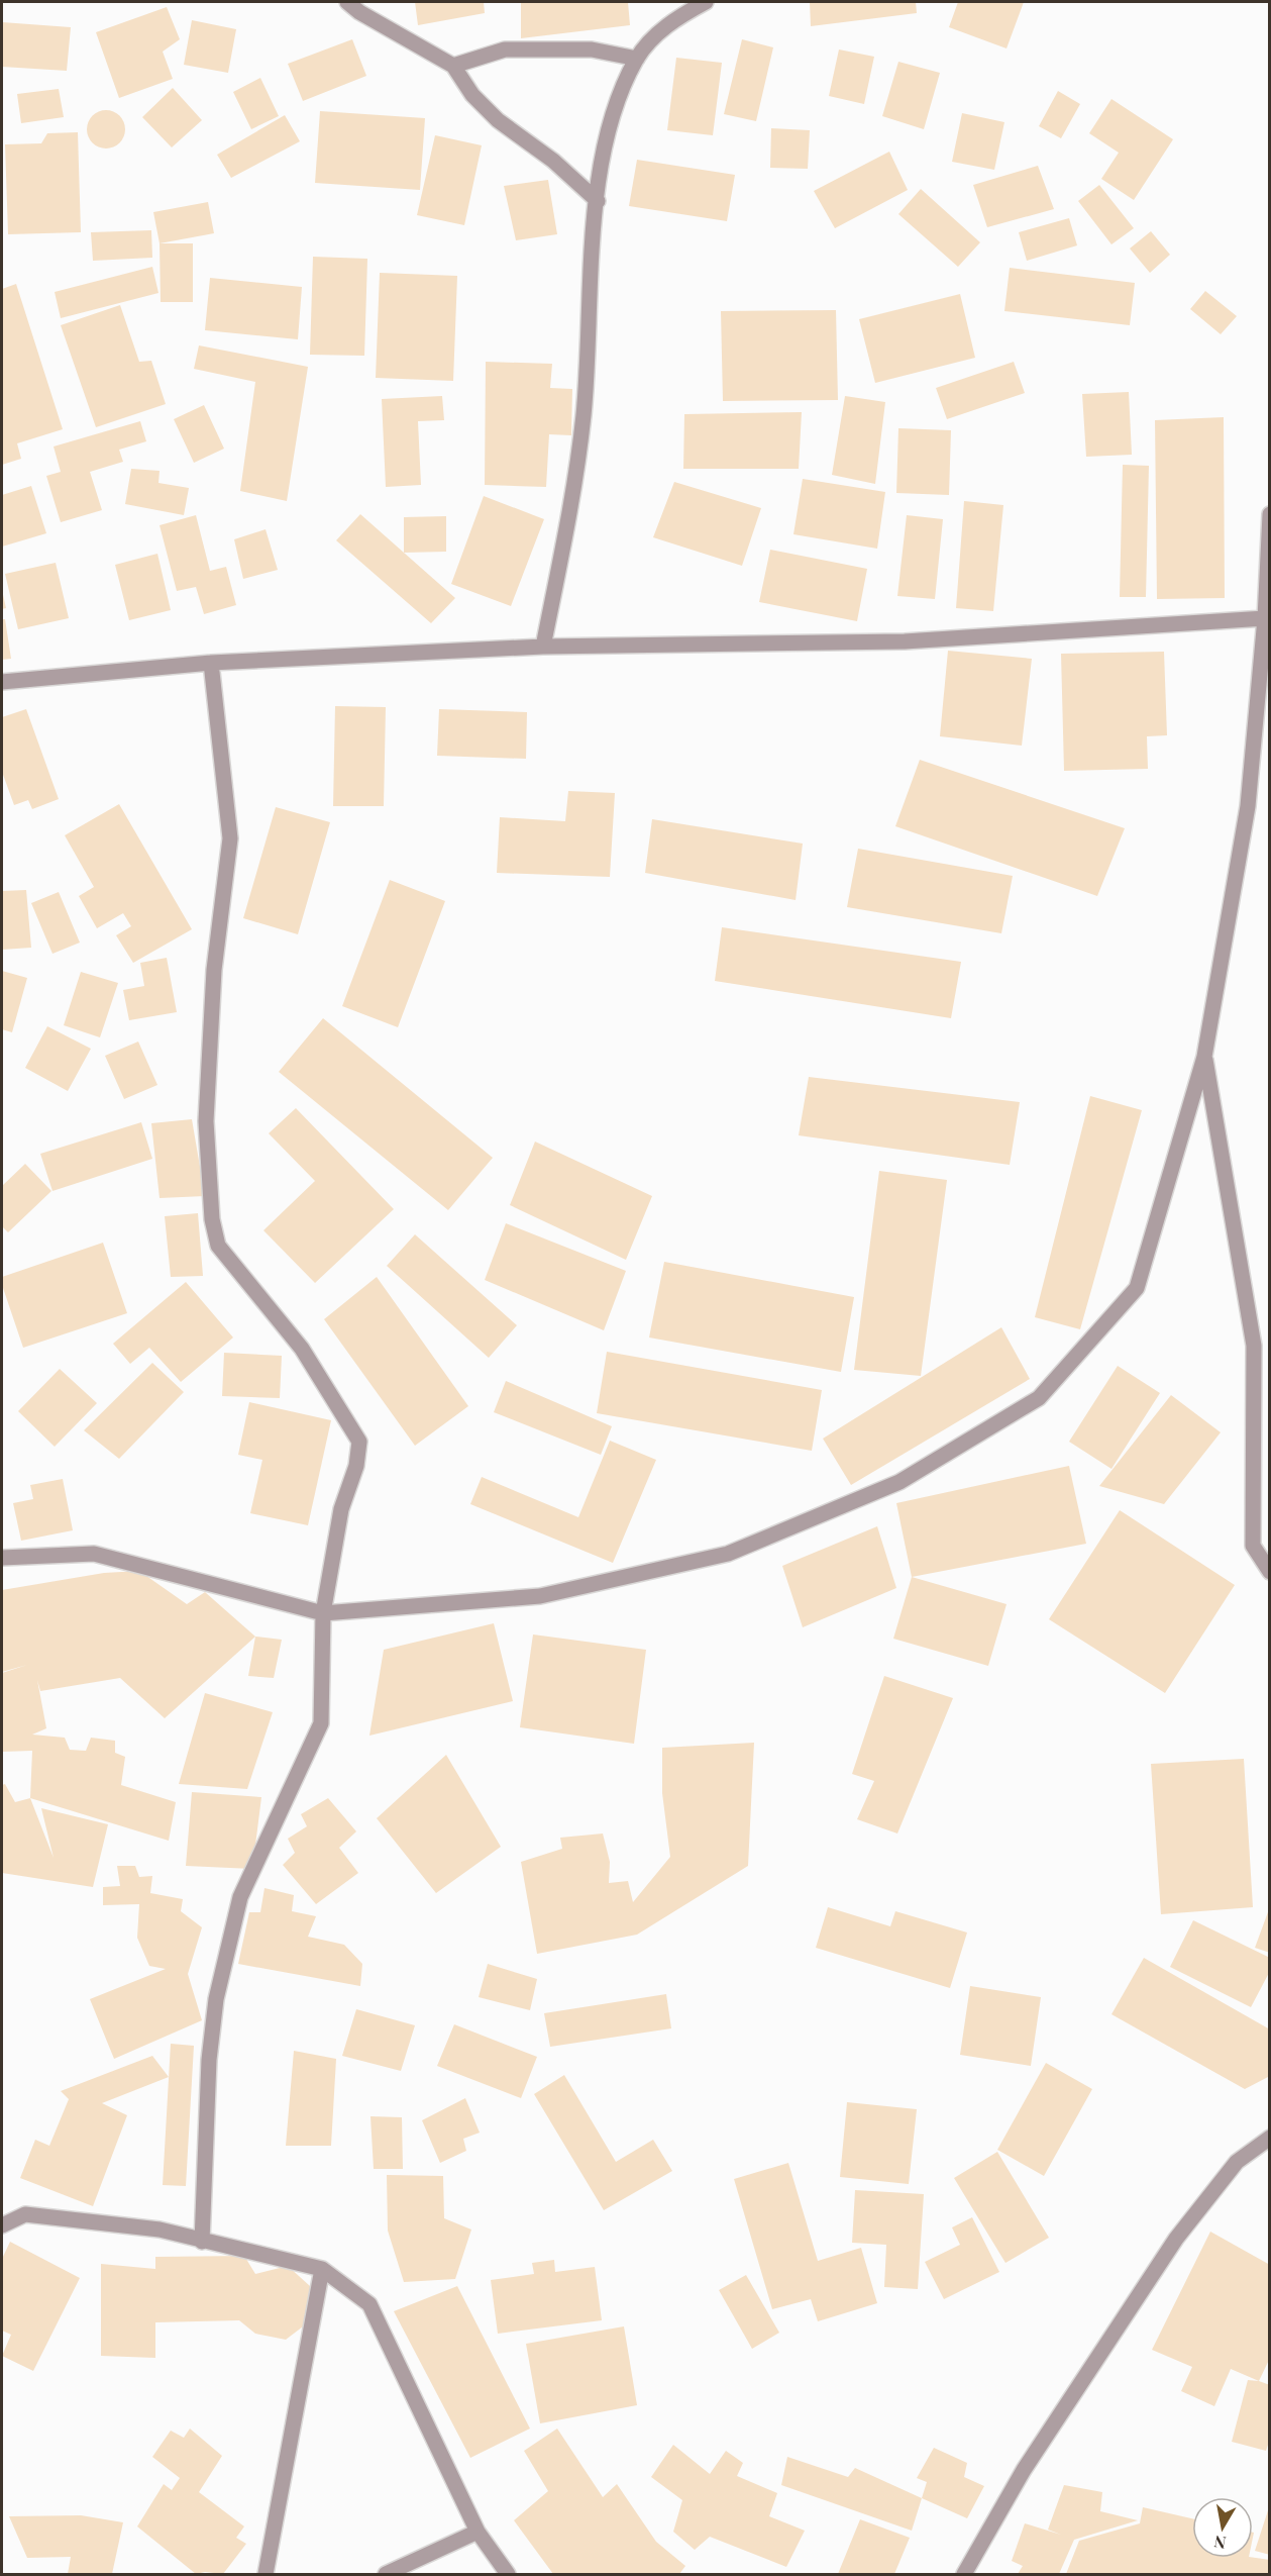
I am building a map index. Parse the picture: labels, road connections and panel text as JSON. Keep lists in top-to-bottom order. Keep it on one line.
{"north":"bottom"}
